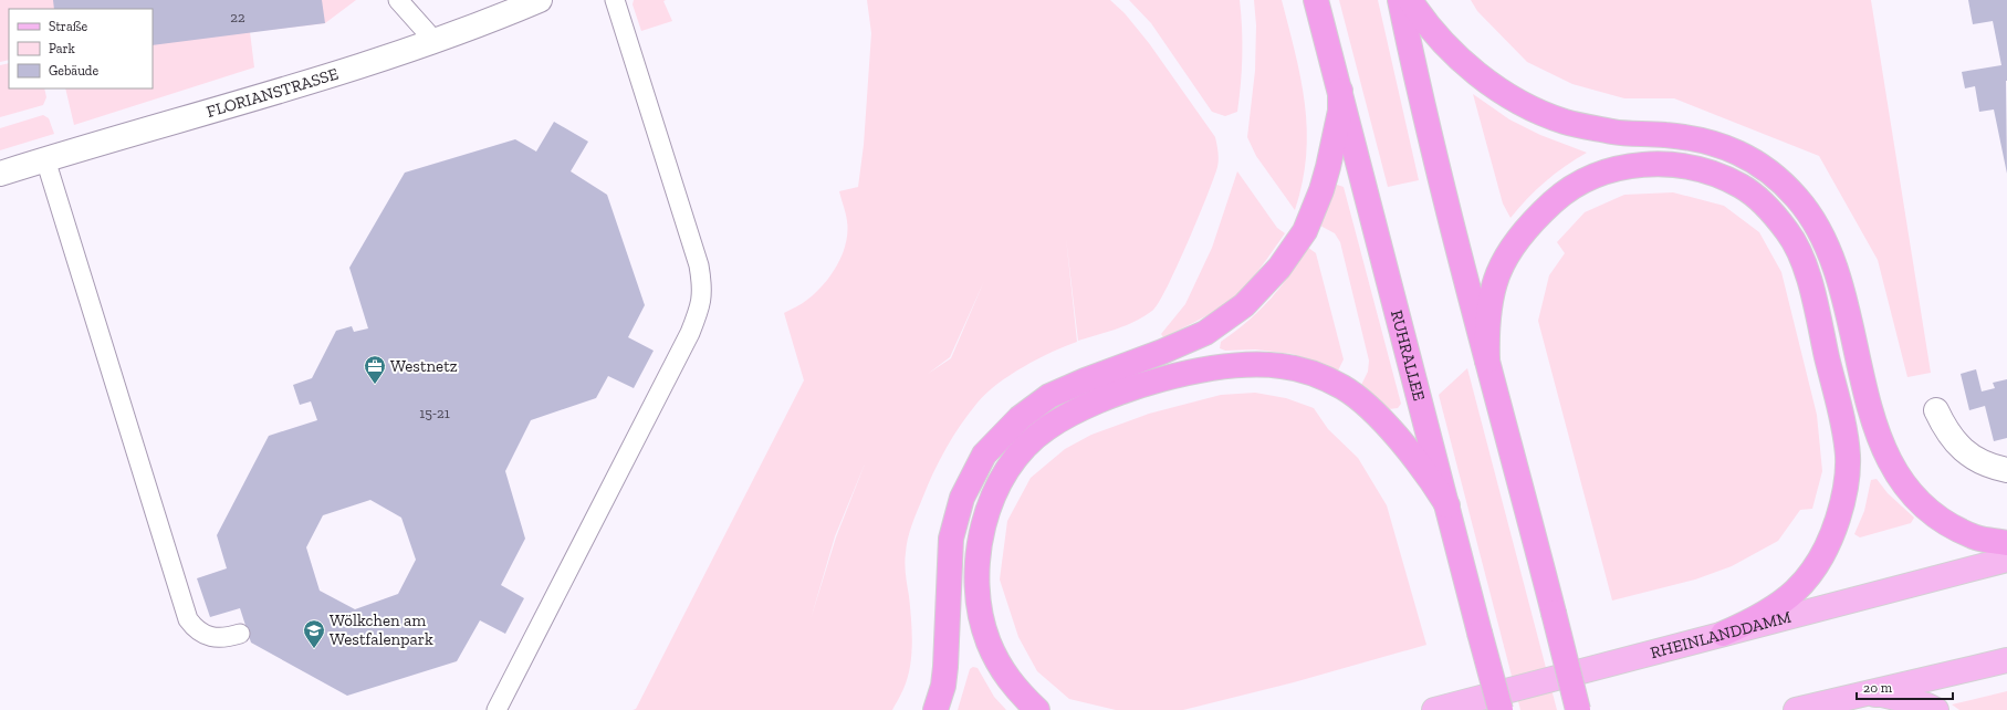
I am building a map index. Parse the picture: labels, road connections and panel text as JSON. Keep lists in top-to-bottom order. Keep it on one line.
{"streets":{"highway":["RUHRALLEE"],"main road":["RHEINLANDDAMM"],"street":["FLORIANSTRASSE"]},"places":{"office":["Westnetz"],"school or university":["Wölkchen am Westfalenpark"]},"house_numbers":["22","15-21"],"legend":["Straße","Park","Gebäude"],"scale_bar":"20 m"}
